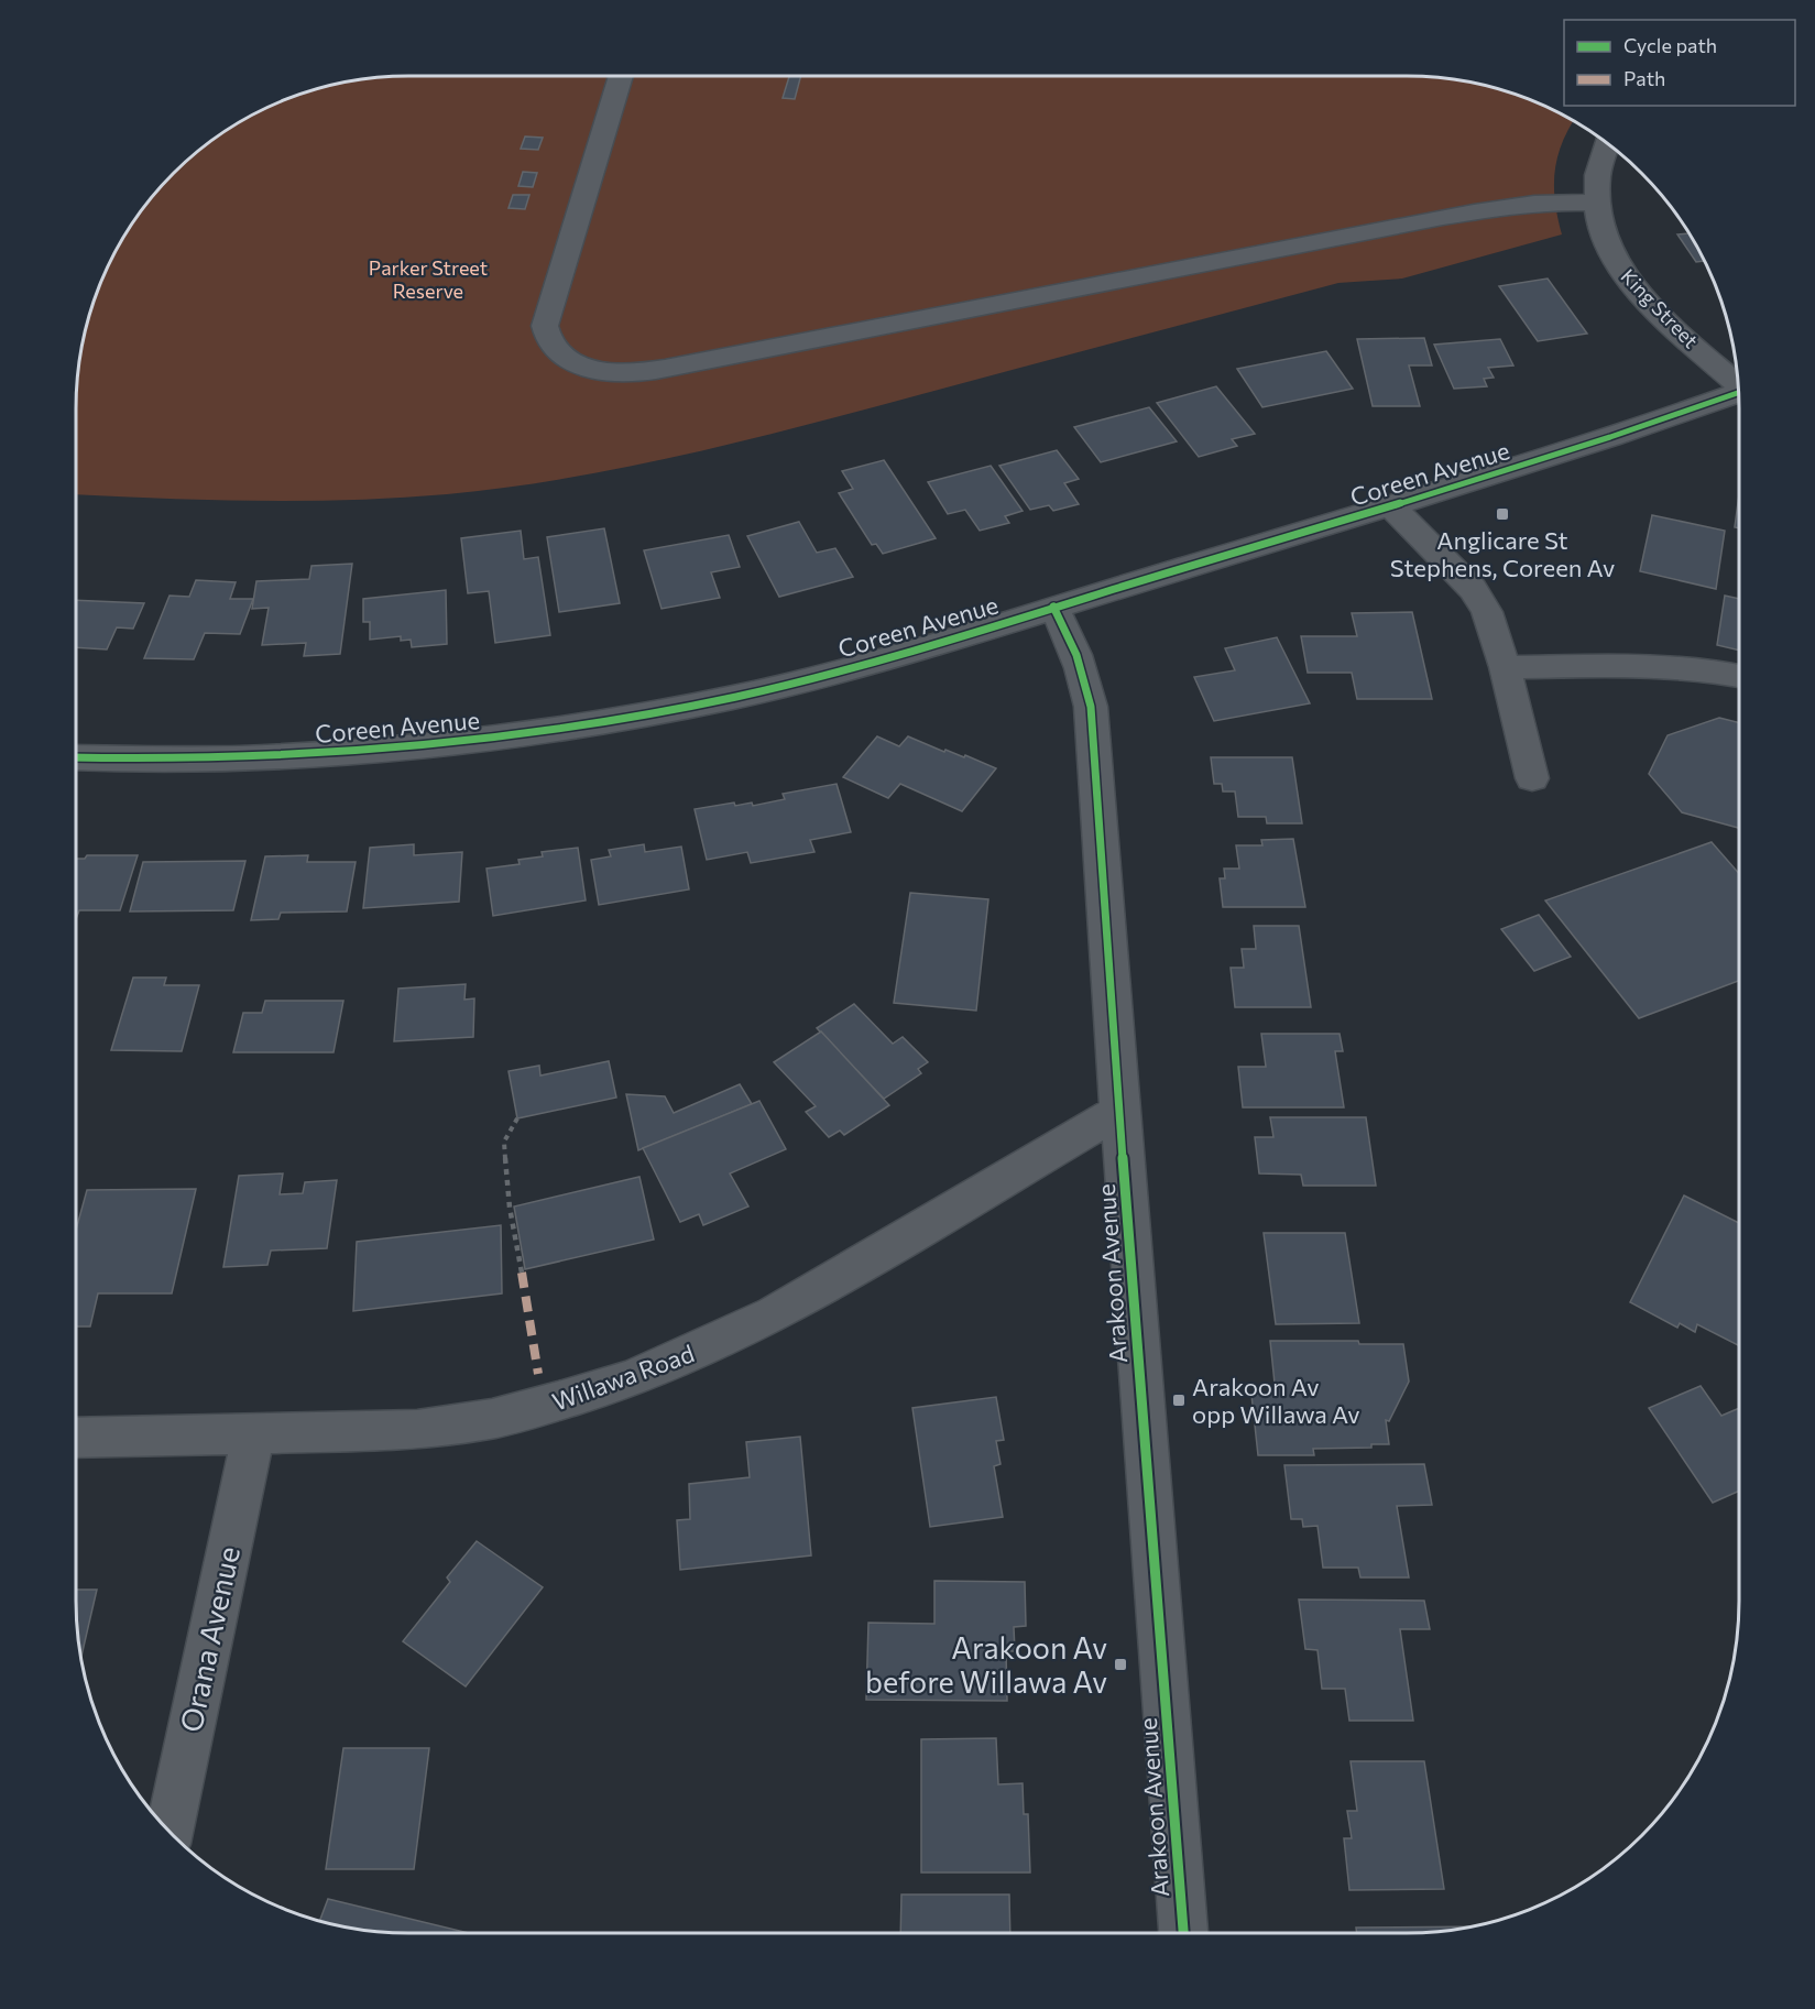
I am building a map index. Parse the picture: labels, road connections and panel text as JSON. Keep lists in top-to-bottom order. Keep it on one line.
{"streets":{"street":["King Street","Coreen Avenue","Arakoon Avenue","Willawa Road","Orana Avenue"]},"crossings":[["Coreen Avenue","Arakoon Avenue"],["Arakoon Avenue","Willawa Road"],["Willawa Road","Orana Avenue"]],"parks":["Parker Street Reserve"],"places":{"transit":["Anglicare St Stephens, Coreen Av","Arakoon Av opp Willawa Av","Arakoon Av before Willawa Av"]},"legend":["Cycle path","Path"]}
